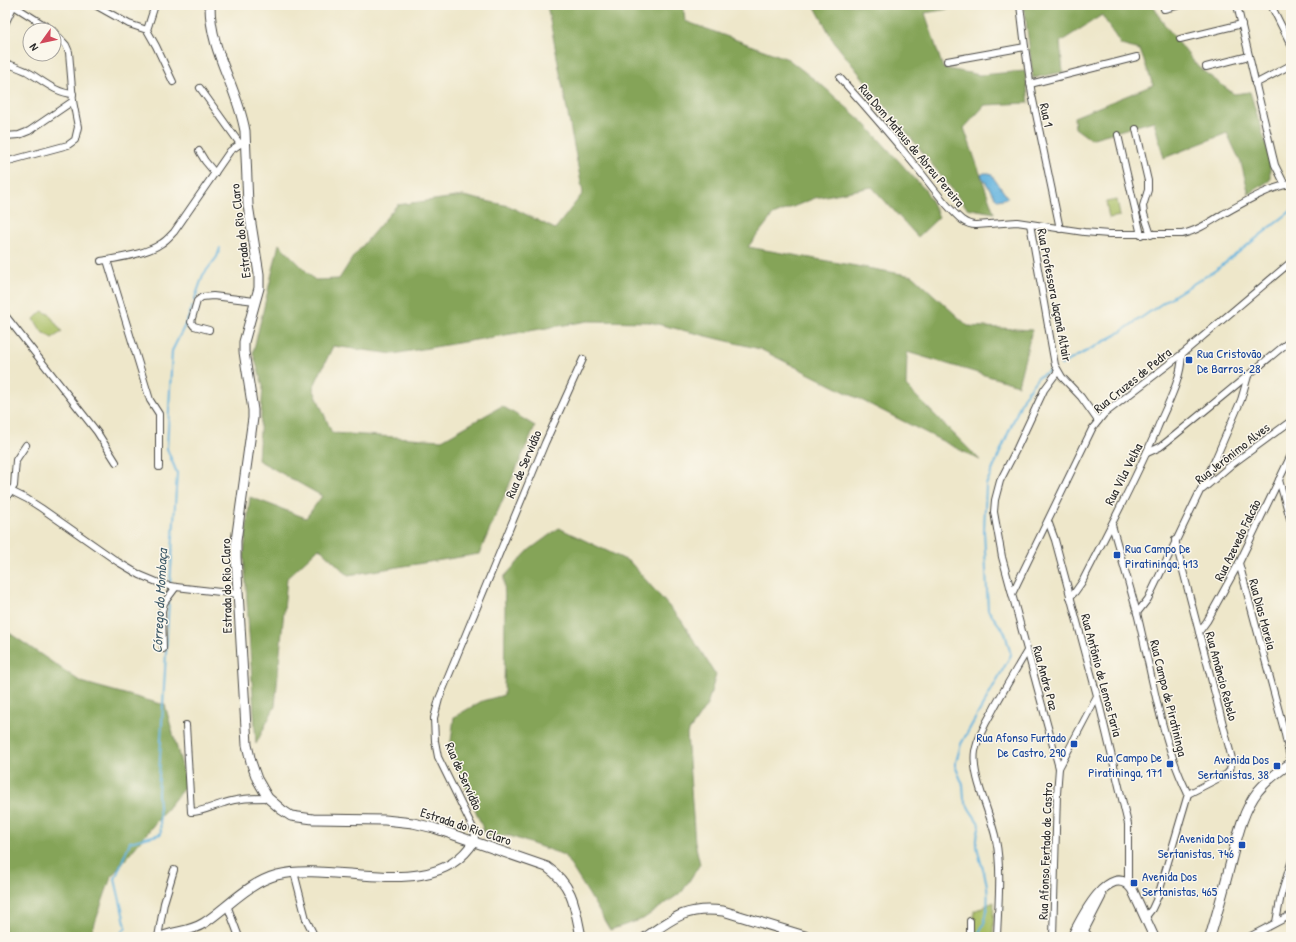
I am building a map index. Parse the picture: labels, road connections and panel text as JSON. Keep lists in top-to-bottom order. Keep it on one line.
{"streets":{"main road":["Estrada do Rio Claro"],"street":["Rua 1","Rua Dom Mateus de Abreu Pereira","Rua Professora Jaçanã Altair","Rua Cruzes de Pedra","Rua Jerônimo Alves","Rua de Servidão","Rua Vila Velha","Rua Azevedo Falcão","Rua Dias Moreia","Rua Antônio de Lemos Faria","Rua Amâncio Rebelo","Rua Andre Paz","Rua Campo de Piratininga","Rua Afonso Fertado de Castro"]},"crossings":[["Rua 1","Rua Dom Mateus de Abreu Pereira"],["Rua Dom Mateus de Abreu Pereira","Rua Professora Jaçanã Altair"],["Estrada do Rio Claro","Rua de Servidão"],["Rua Professora Jaçanã Altair","Rua Cruzes de Pedra"],["Rua Professora Jaçanã Altair","Rua Andre Paz"],["Rua Cruzes de Pedra","Rua Vila Velha"],["Rua Cruzes de Pedra","Rua Antônio de Lemos Faria"],["Rua Cruzes de Pedra","Rua Andre Paz"],["Rua Jerônimo Alves","Rua Amâncio Rebelo"],["Rua Jerônimo Alves","Rua Campo de Piratininga"],["Rua Vila Velha","Rua Antônio de Lemos Faria"],["Rua Vila Velha","Rua Campo de Piratininga"],["Rua Azevedo Falcão","Rua Dias Moreia"],["Rua Azevedo Falcão","Rua Amâncio Rebelo"],["Rua Amâncio Rebelo","Rua Campo de Piratininga"],["Rua Andre Paz","Rua Afonso Fertado de Castro"]],"water":["Córrego do Mombaça"],"places":{"transit":["Rua Cristovão De Barros, 28","Rua Campo De Piratininga, 413","Rua Afonso Furtado De Castro, 290","Rua Campo De Piratininga, 171","Avenida Dos Sertanistas, 38","Avenida Dos Sertanistas, 746","Avenida Dos Sertanistas, 465"]},"north":"bottom left"}
